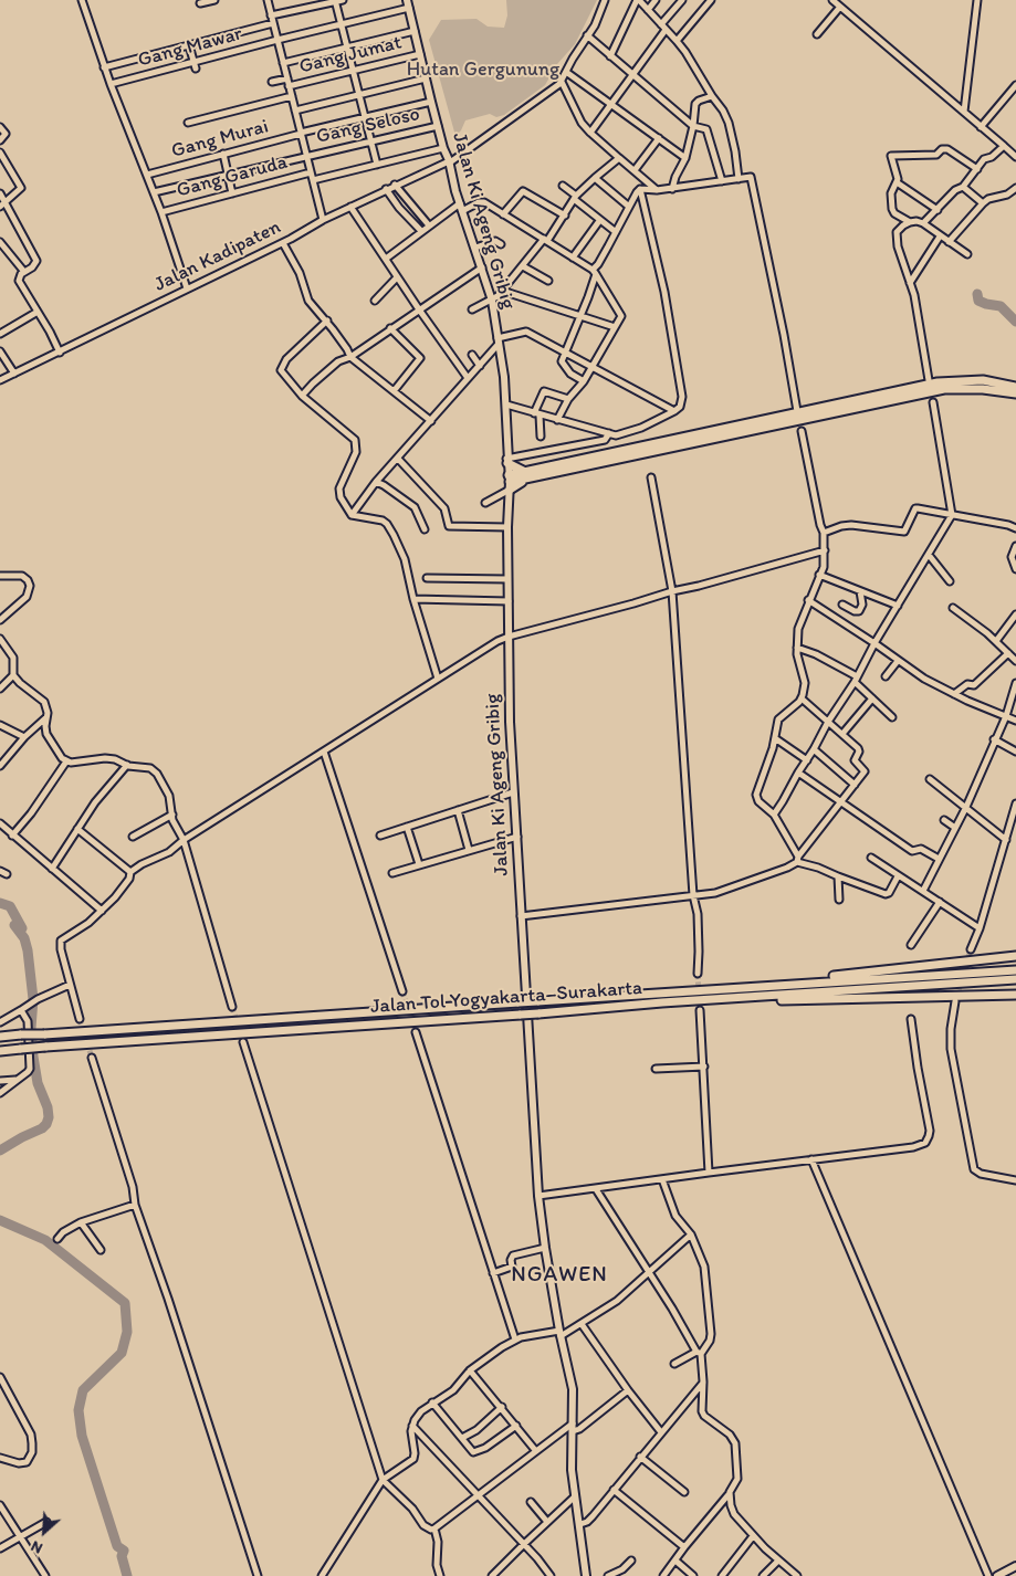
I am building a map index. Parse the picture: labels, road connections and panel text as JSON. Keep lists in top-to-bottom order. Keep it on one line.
{"streets":{"highway":["Jalan Tol Yogyakarta–Surakarta"],"main road":["Jalan Ki Ageng Gribig"],"street":["Gang Mawar","Gang Jumat","Gang Seloso","Gang Murai","Gang Garuda","Jalan Kadipaten"]},"crossings":[["Gang Mawar","Jalan Ki Ageng Gribig"],["Gang Jumat","Jalan Ki Ageng Gribig"],["Gang Seloso","Jalan Ki Ageng Gribig"],["Gang Murai","Jalan Ki Ageng Gribig"],["Jalan Ki Ageng Gribig","Jalan Kadipaten"]],"districts":["NGAWEN"],"parks":["Hutan Gergunung"],"north":"bottom left"}
